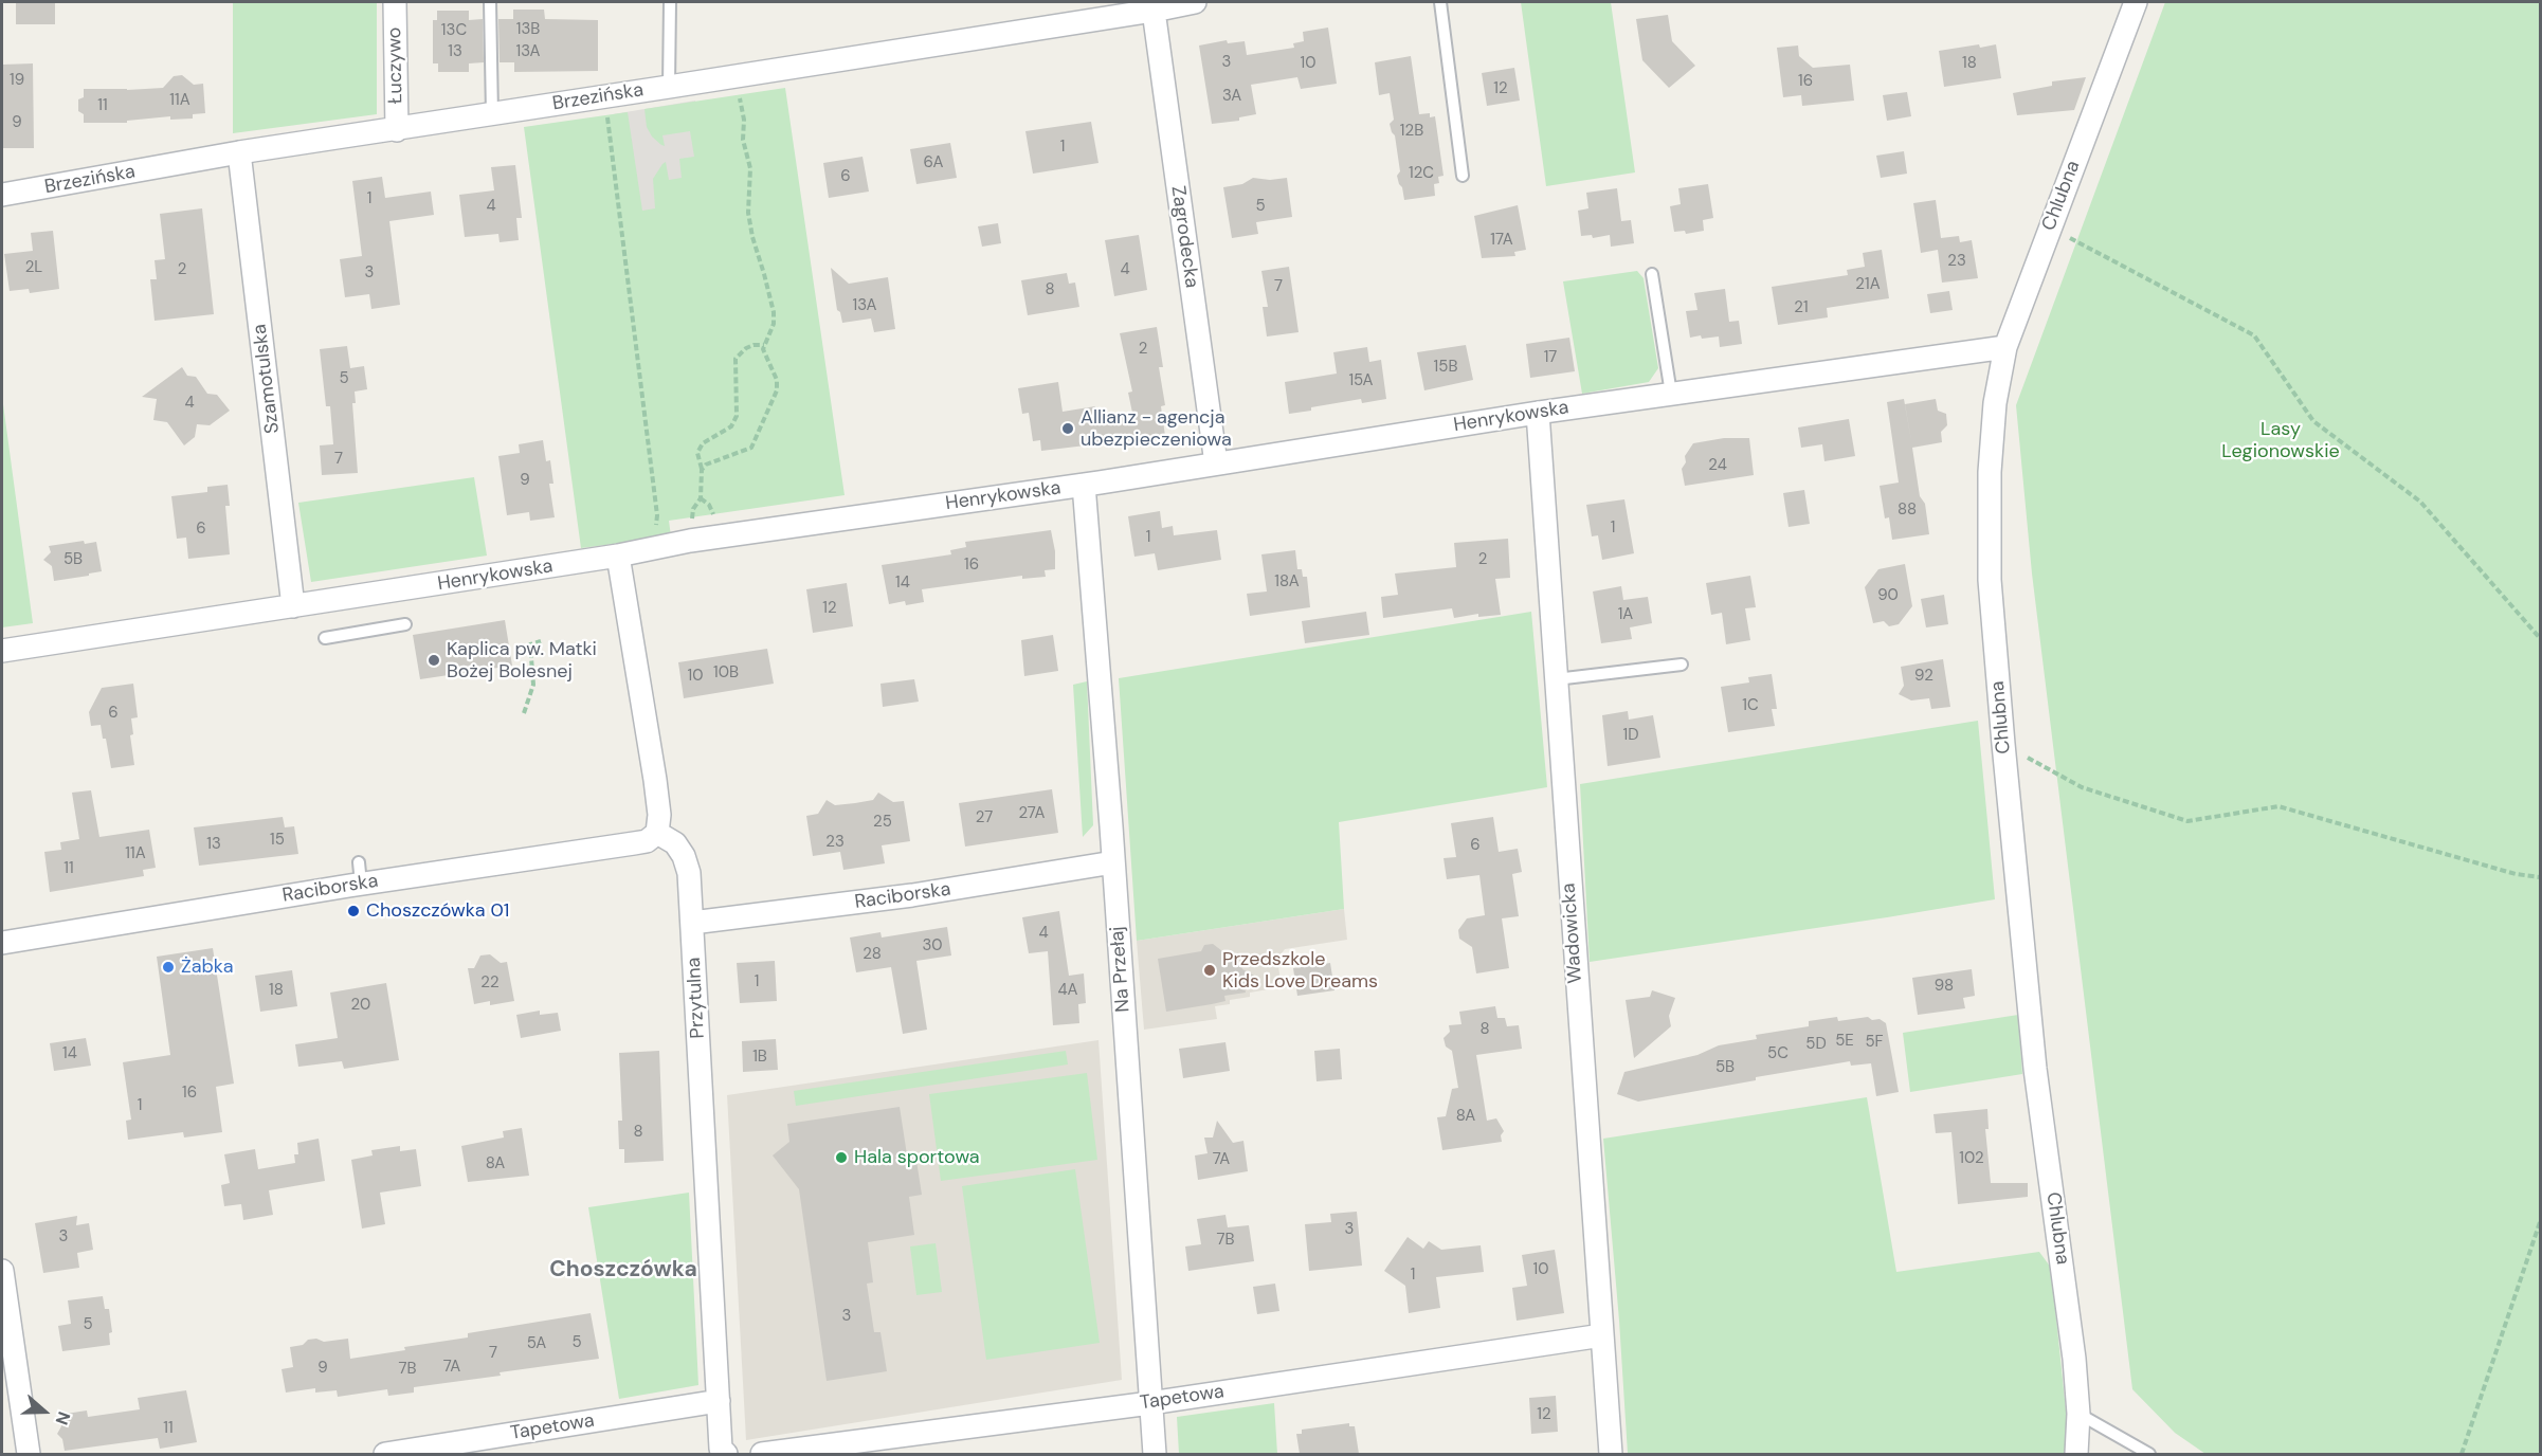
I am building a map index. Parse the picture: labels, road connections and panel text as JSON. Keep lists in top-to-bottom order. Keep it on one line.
{"streets":{"street":["Łuczywo","Brzezińska","Chlubna","Zagrodecka","Szamotulska","Henrykowska","Raciborska","Wadowicka","Na Przełaj","Przytulna","Tapetowa"]},"crossings":[["Łuczywo","Brzezińska"],["Brzezińska","Zagrodecka"],["Brzezińska","Szamotulska"],["Chlubna","Henrykowska"],["Zagrodecka","Henrykowska"],["Szamotulska","Henrykowska"],["Henrykowska","Wadowicka"],["Henrykowska","Na Przełaj"],["Raciborska","Na Przełaj"],["Raciborska","Przytulna"],["Wadowicka","Tapetowa"],["Na Przełaj","Tapetowa"],["Przytulna","Tapetowa"]],"districts":["Choszczówka"],"parks":["Lasy Legionowskie"],"places":["Allianz - agencja ubezpieczeniowa","Kaplica pw. Matki Bożej Bolesnej","Choszczówka 01","Żabka","Przedszkole Kids Love Dreams","Hala sportowa"],"house_numbers":["13B","13C","13","13A","3","10","18","19","16","12","3A","11A","11","9","12B","1","6A","12C","6","1","4","5","17A","23","2L","2","4","3","21A","7","8","13A","21","2","17","15B","5","15A","4","7","24","9","88","1","6","1","5B","2","16","18A","14","90","12","1A","10B","10","92","1C","6","1D","27A","27","25","15","23","13","6","11A","11","4","30","28","1","22","98","18","4A","20","8","5E","5F","5D","14","5C","1B","5B","16","1","8A","8","102","7A","8A","3","3","7B","10","1","3","5","5","5A","7","7A","9","7B","12","11"],"north":"right"}
